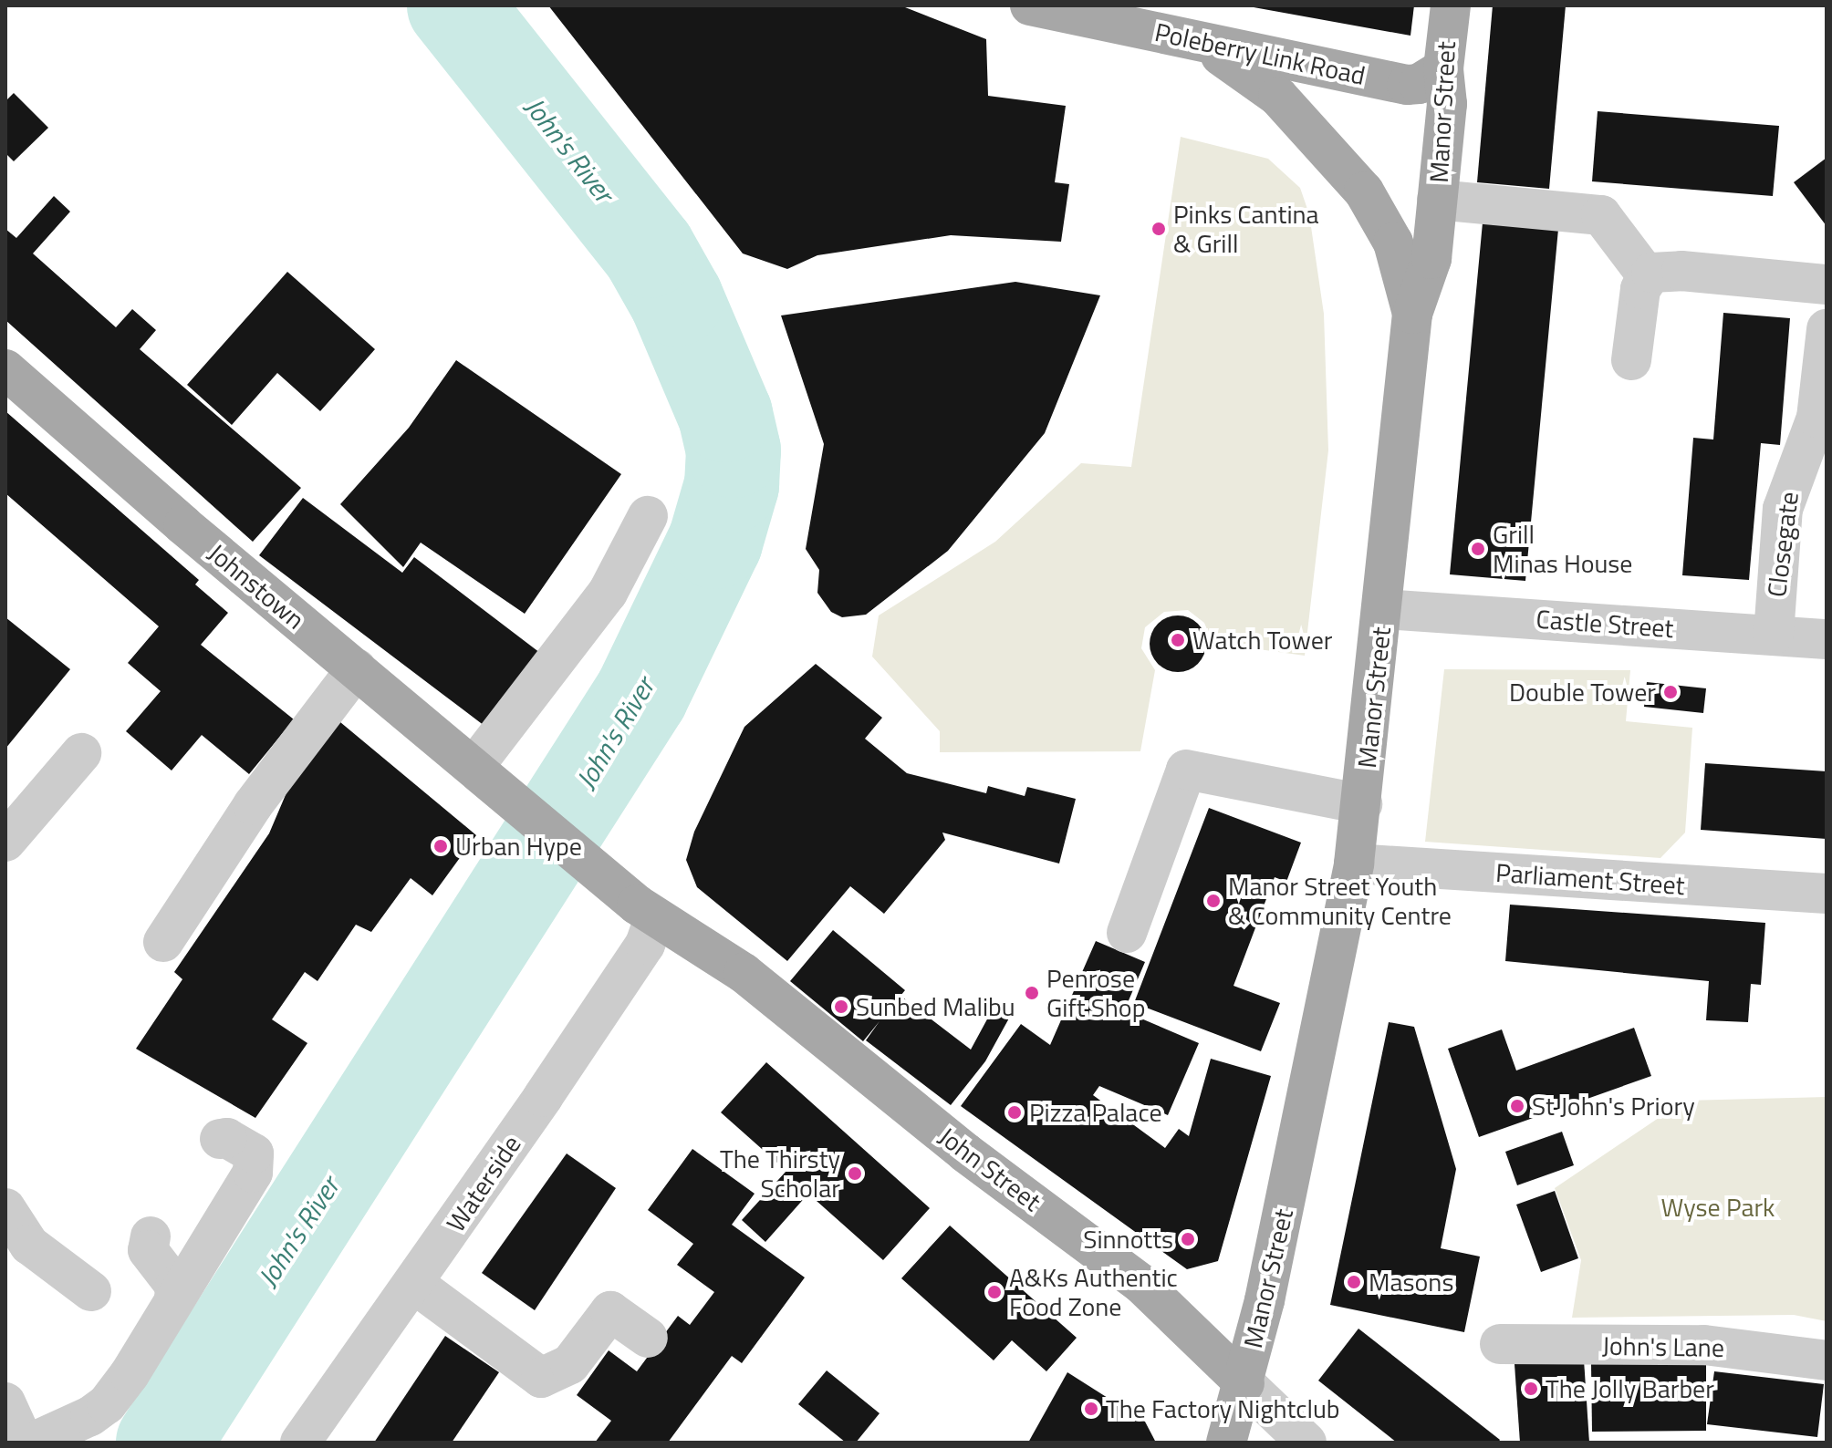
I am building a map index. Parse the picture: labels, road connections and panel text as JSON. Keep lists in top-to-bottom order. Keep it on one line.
{"streets":{"main road":["Poleberry Link Road","Manor Street","Johnstown","John Street"],"street":["Closegate","Castle Street","Parliament Street","Waterside","John's Lane"]},"crossings":[["Poleberry Link Road","Manor Street"],["Manor Street","Castle Street"],["Manor Street","Parliament Street"],["Manor Street","John Street"],["Closegate","Castle Street"],["Johnstown","John Street"],["Johnstown","Waterside"],["John Street","Waterside"]],"water":["John's River"],"parks":["Wyse Park"],"places":["Pinks Cantina & Grill","Grill Minas House","Watch Tower","Double Tower","Urban Hype","Manor Street Youth & Community Centre","Penrose Gift Shop","Sunbed Malibu","St John's Priory","Pizza Palace","The Thirsty Scholar","Sinnotts","Masons","A&Ks Authentic Food Zone","The Jolly Barber","The Factory Nightclub"]}
